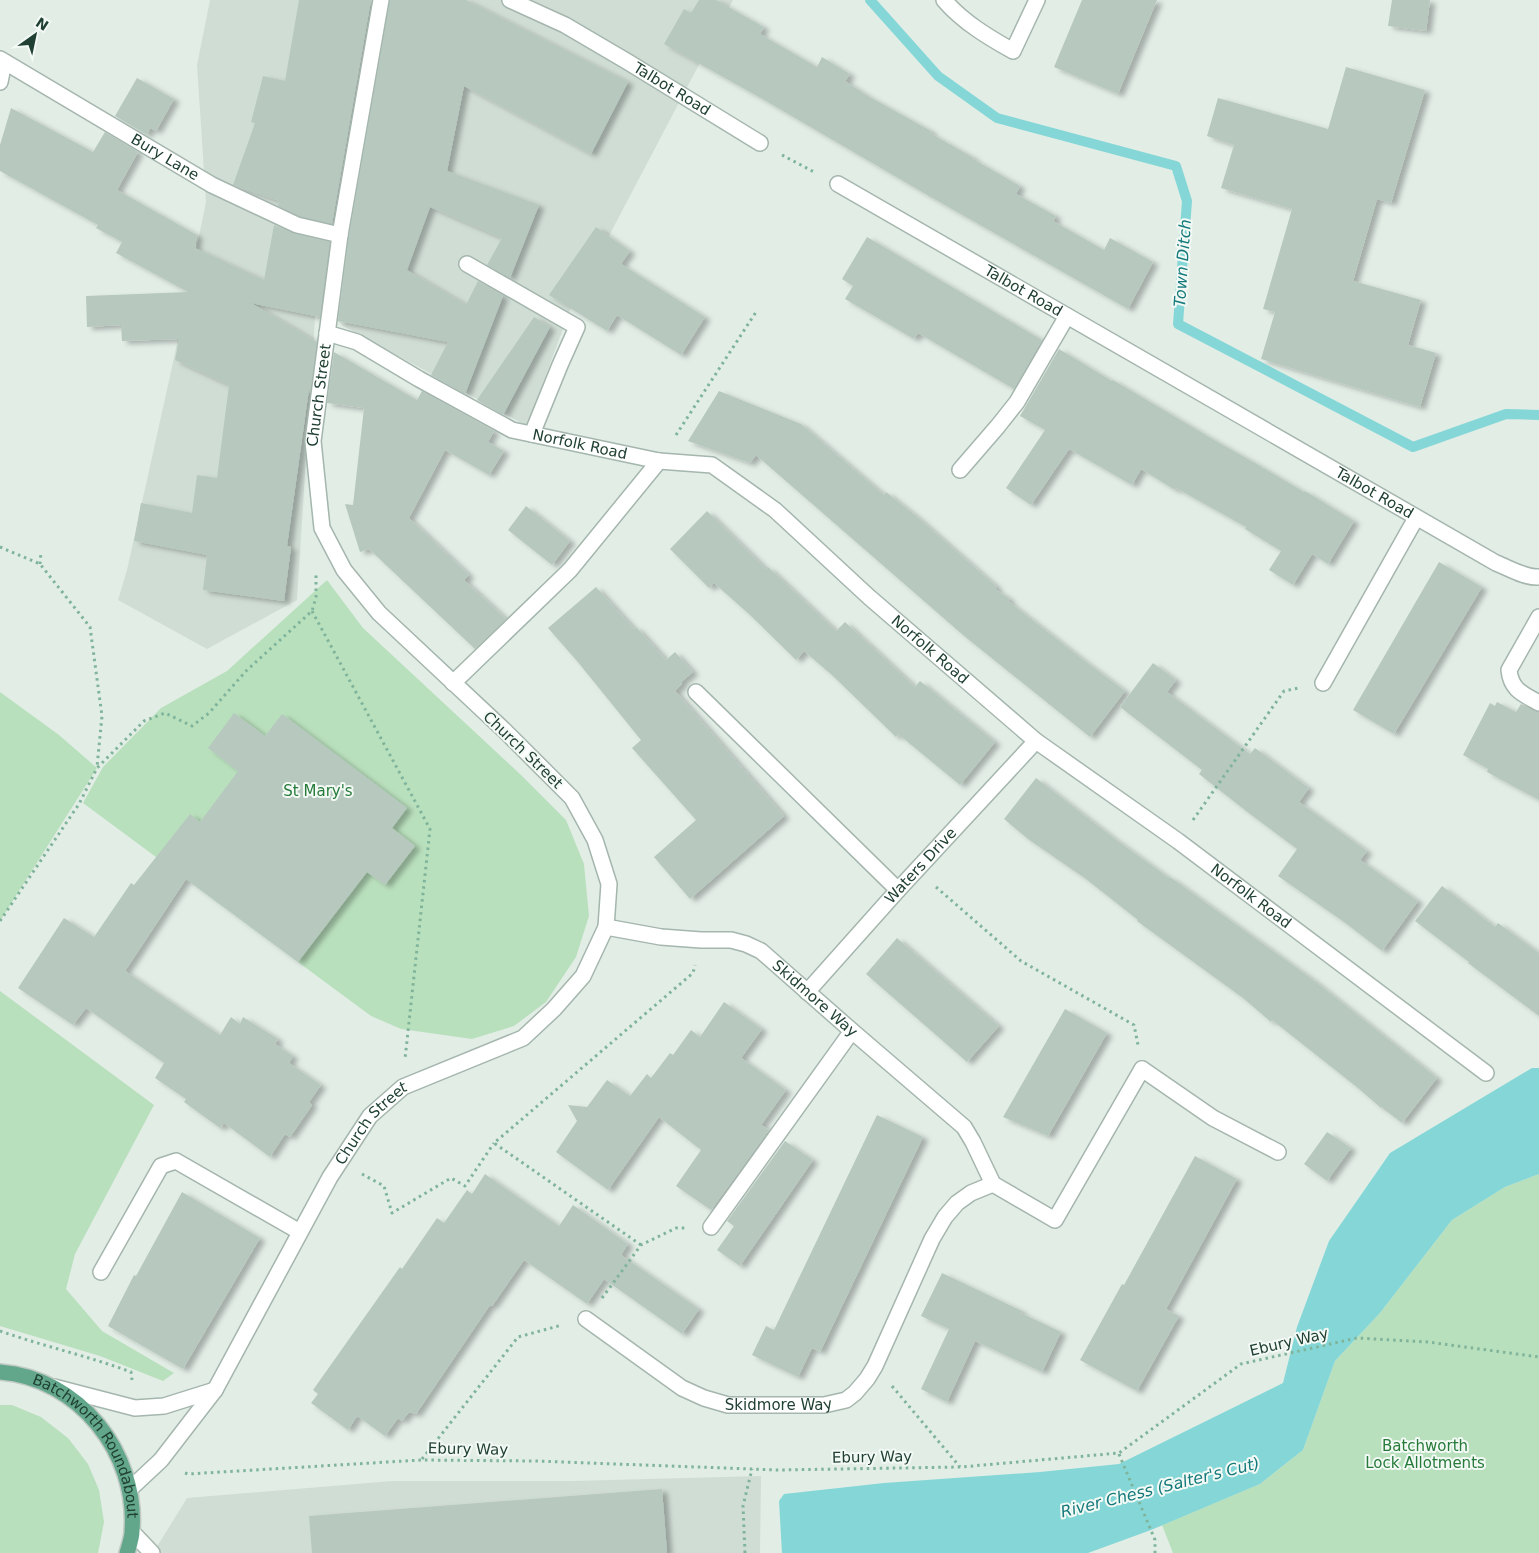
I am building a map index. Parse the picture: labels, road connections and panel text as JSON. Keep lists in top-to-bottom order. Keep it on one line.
{"streets":{"main road":["Batchworth Roundabout"],"street":["Talbot Road","Bury Lane","Church Street","Norfolk Road","Waters Drive","Skidmore Way"],"path":["Ebury Way"]},"crossings":[["Bury Lane","Church Street"],["Church Street","Norfolk Road"],["Church Street","Skidmore Way"],["Church Street","Batchworth Roundabout"],["Norfolk Road","Waters Drive"],["Waters Drive","Skidmore Way"]],"water":["Town Ditch","River Chess (Salter's Cut)"],"parks":["St Mary's","Batchworth Lock Allotments"],"north":"top right"}
